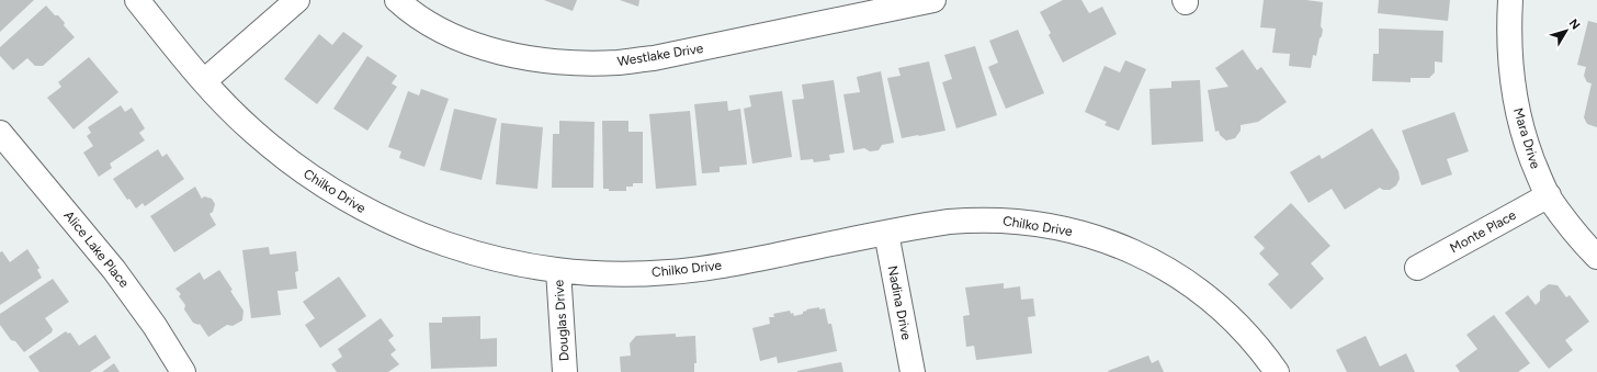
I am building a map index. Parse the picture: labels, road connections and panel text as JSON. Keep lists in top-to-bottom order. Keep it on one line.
{"streets":{"street":["Westlake Drive","Mara Drive","Chilko Drive","Monte Place","Alice Lake Place","Nadina Drive","Douglas Drive"]},"crossings":[["Mara Drive","Monte Place"],["Chilko Drive","Nadina Drive"],["Chilko Drive","Douglas Drive"]],"north":"top right"}
